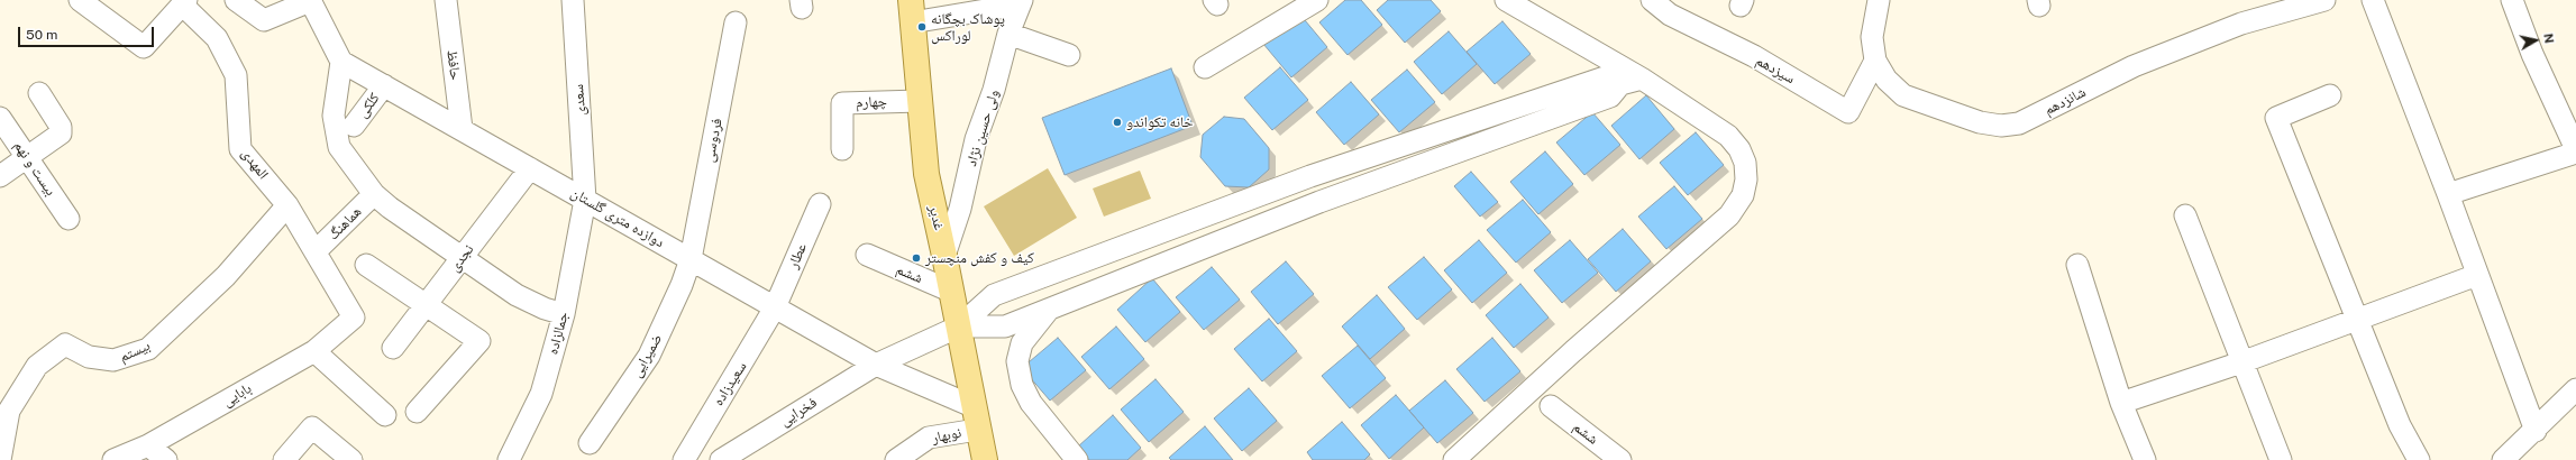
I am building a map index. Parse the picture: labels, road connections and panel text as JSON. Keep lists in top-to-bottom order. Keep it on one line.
{"streets":{"main road":["غدیر"],"street":["حافظ","سیزدهم","سعدی","شانزدهم","چهارم","کلکی","ولی حسین نژاد","فردوسی","المهدی","بیست و نهم","دوازده متری گلستان","هماهنگ","عطار","نجدی","ششم","جمالزاده","بیستم","ضمیرایی","سعیدزاده","بابایی","فخرایی","نوبهار"]},"crossings":[["حافظ","دوازده متری گلستان"],["سیزدهم","شانزدهم"],["سعدی","دوازده متری گلستان"],["سعدی","جمالزاده"],["چهارم","غدیر"],["کلکی","دوازده متری گلستان"],["ولی حسین نژاد","غدیر"],["فردوسی","دوازده متری گلستان"],["فردوسی","ضمیرایی"],["المهدی","هماهنگ"],["المهدی","بیستم"],["المهدی","بابایی"],["دوازده متری گلستان","غدیر"],["دوازده متری گلستان","عطار"],["دوازده متری گلستان","نجدی"],["دوازده متری گلستان","جمالزاده"],["دوازده متری گلستان","ضمیرایی"],["دوازده متری گلستان","سعیدزاده"],["دوازده متری گلستان","فخرایی"],["غدیر","ششم"],["غدیر","نوبهار"],["عطار","سعیدزاده"]],"places":["پوشاک بچگانه لوراکس","خانه تکواندو","کیف و کفش منچستر"],"scale_bar":"50 m","north":"right"}
